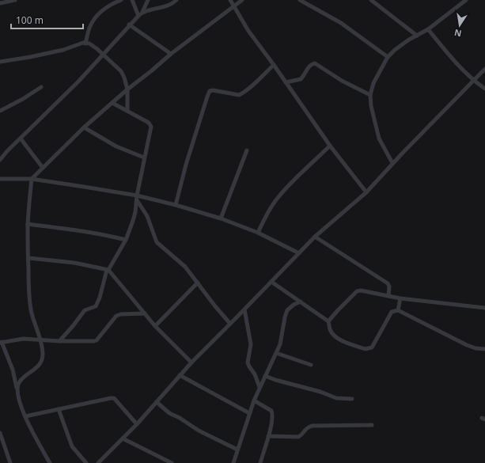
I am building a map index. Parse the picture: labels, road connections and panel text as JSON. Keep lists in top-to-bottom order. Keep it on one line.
{"scale_bar":"100 m","north":"bottom"}
